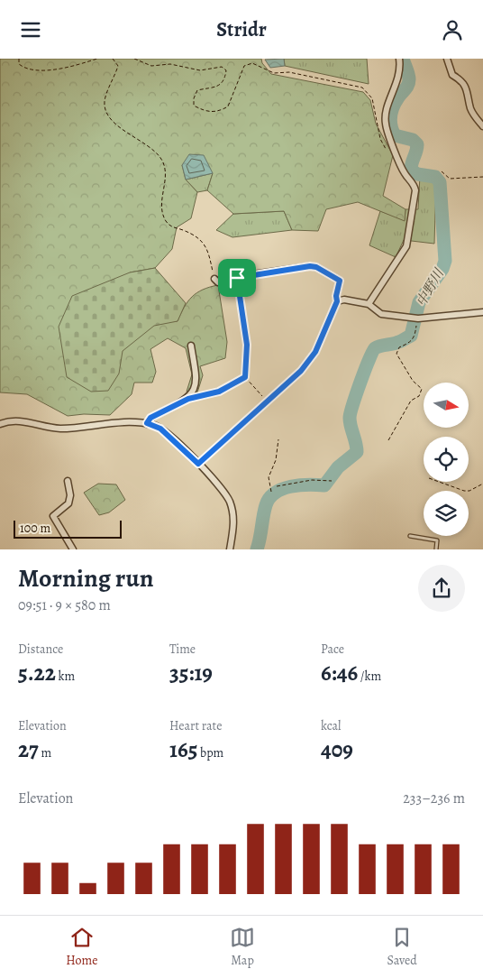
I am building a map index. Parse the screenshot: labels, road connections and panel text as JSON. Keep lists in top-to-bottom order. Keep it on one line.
{"water":["中野川"],"scale_bar":"100 m","north":"right","page":{"header":"Stridr","scale":"100 m","heading":["Morning run","09:51 · 9 × 580 m"],"stats":[["Distance","5.22 km"],["Time","35:19"],["Pace","6:46 /km"],["Elevation","27 m"],["Heart rate","165 bpm"],["kcal","409"]],"chart":["Elevation","233–236 m"],"tabs":["Home","Map","Saved"]}}
